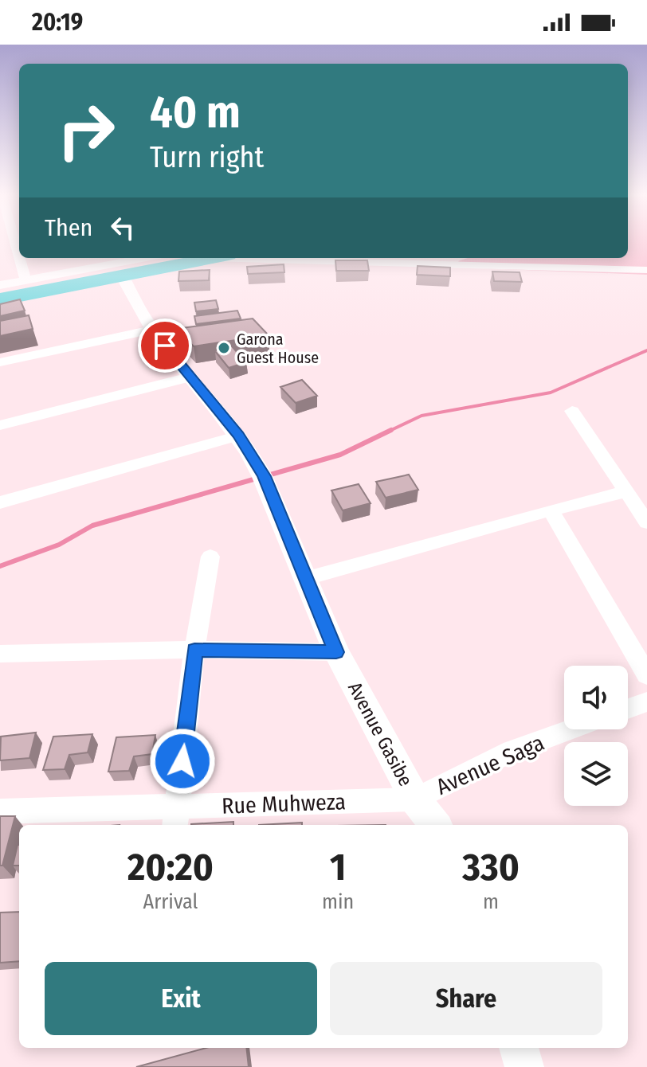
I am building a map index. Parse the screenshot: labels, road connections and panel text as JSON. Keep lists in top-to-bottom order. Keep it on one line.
{"streets":{"street":["Avenue Gasibe","Avenue Saga","Rue Muhweza"]},"crossings":[["Avenue Gasibe","Avenue Saga"],["Avenue Gasibe","Rue Muhweza"],["Avenue Saga","Rue Muhweza"]],"places":["Garona Guest House"],"page":{"status":"20:19","turn":["40 m","Turn right"],"then":"Then","eta":["20:20","Arrival","1","min","330","m"],"buttons":["Exit","Share"]}}
